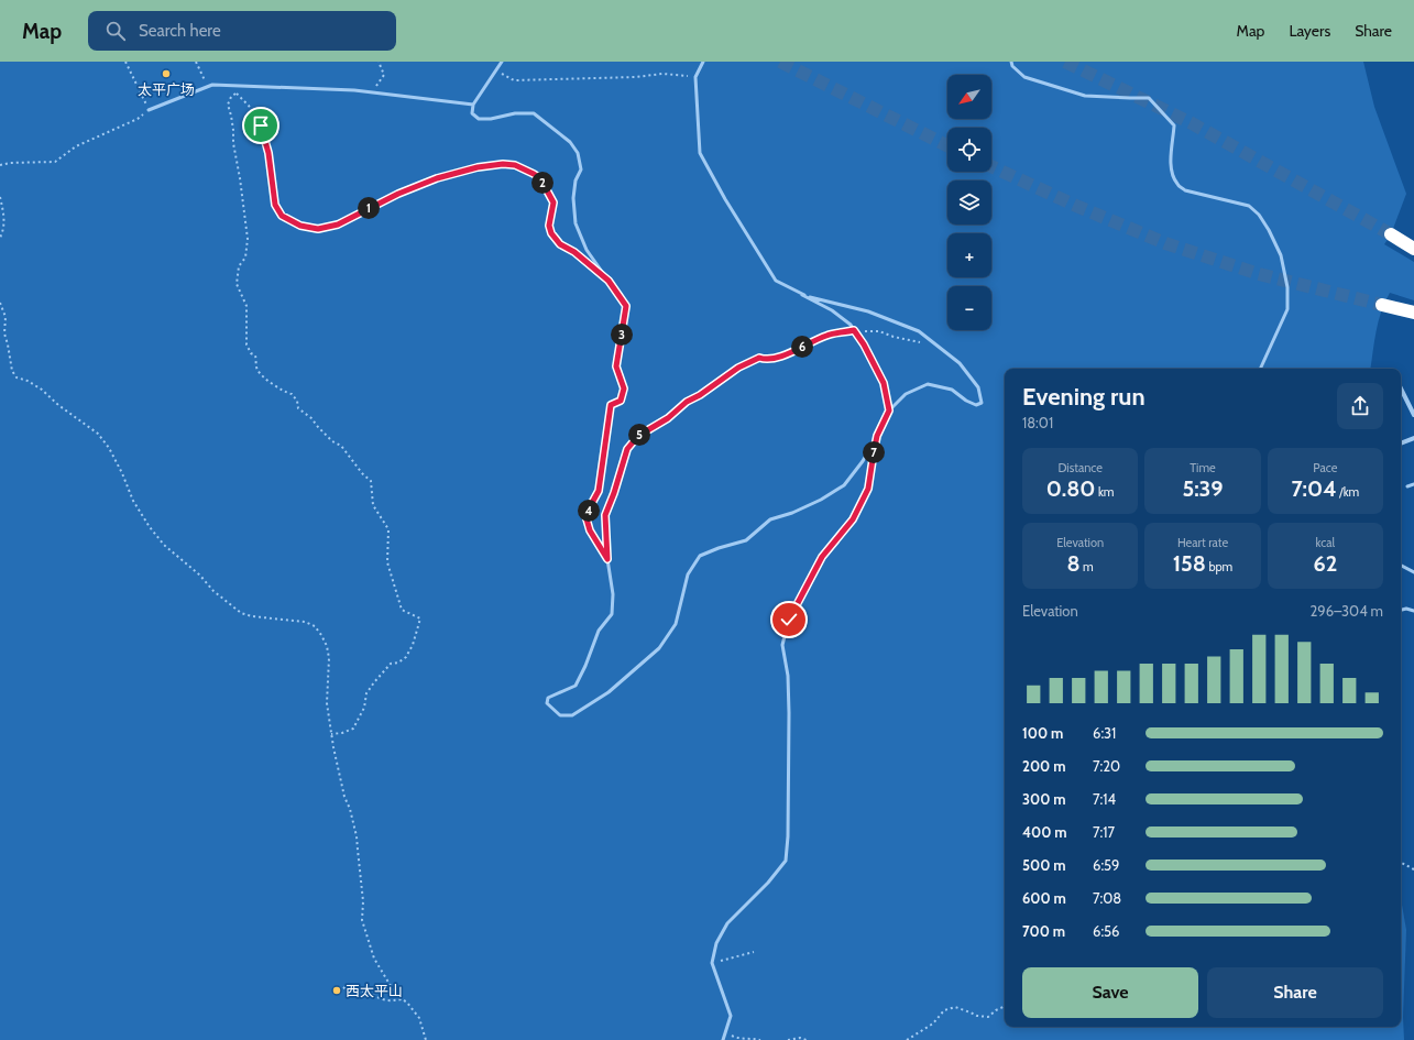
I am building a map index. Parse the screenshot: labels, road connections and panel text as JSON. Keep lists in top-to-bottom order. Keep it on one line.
{"places":["太平广场","西太平山"],"north":"bottom left","page":{"header":"Map","search":"Search here","nav":["Map","Layers","Share"],"map_buttons":["+","−"],"pins":["2","1","3","6","5","7","4"],"heading":["Evening run","18:01"],"stats":[["Distance","0.80 km"],["Time","5:39"],["Pace","7:04 /km"],["Elevation","8 m"],["Heart rate","158 bpm"],["kcal","62"]],"chart":["Elevation","296–304 m"],"list":[{"name":"100 m","note":"6:31"},{"name":"200 m","note":"7:20"},{"name":"300 m","note":"7:14"},{"name":"400 m","note":"7:17"},{"name":"500 m","note":"6:59"},{"name":"600 m","note":"7:08"},{"name":"700 m","note":"6:56"}],"buttons":["Save","Share"]}}
